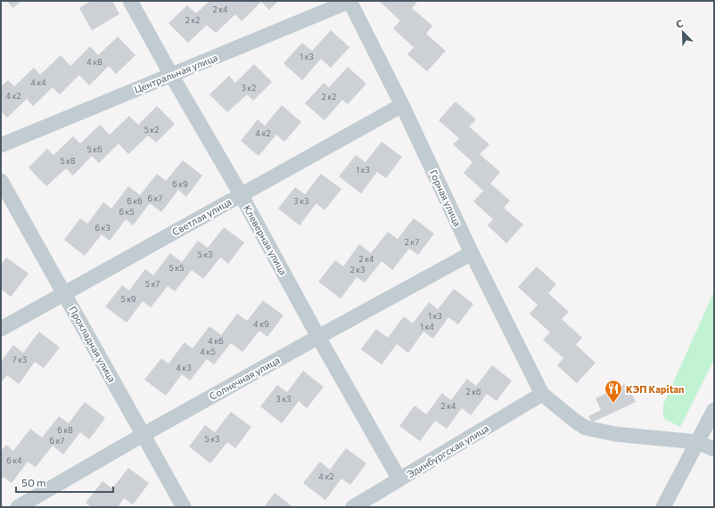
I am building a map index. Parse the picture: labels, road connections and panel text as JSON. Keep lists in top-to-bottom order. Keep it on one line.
{"streets":{"street":["Центральная улица","Горная улица","Светлая улица","Клеверная улица","Прохладная улица","Солнечная улица","Эдинбургская улица"]},"crossings":[["Центральная улица","Горная улица"],["Центральная улица","Клеверная улица"],["Горная улица","Светлая улица"],["Горная улица","Солнечная улица"],["Горная улица","Эдинбургская улица"],["Светлая улица","Клеверная улица"],["Светлая улица","Прохладная улица"],["Клеверная улица","Солнечная улица"],["Клеверная улица","Эдинбургская улица"],["Прохладная улица","Солнечная улица"]],"places":{"restaurant":["КЭП Kapitan"]},"house_numbers":["2 к4","2 к2","1 к3","4 к8","4 к4","3 к2","4 к2","2 к2","5 к2","4 к2","5 к6","5 к8","1 к3","6 к9","6 к7","6 к6","3 к3","6 к5","6 к3","2 к7","5 к3","2 к4","5 к5","2 к3","5 к7","5 к9","1 к3","4 к9","1 к4","4 к6","4 к5","7 к3","4 к3","2 к6","3 к3","2 к4","6 к8","5 к3","6 к7","6 к4","4 к2"],"scale_bar":"50 m","north":"top left"}
